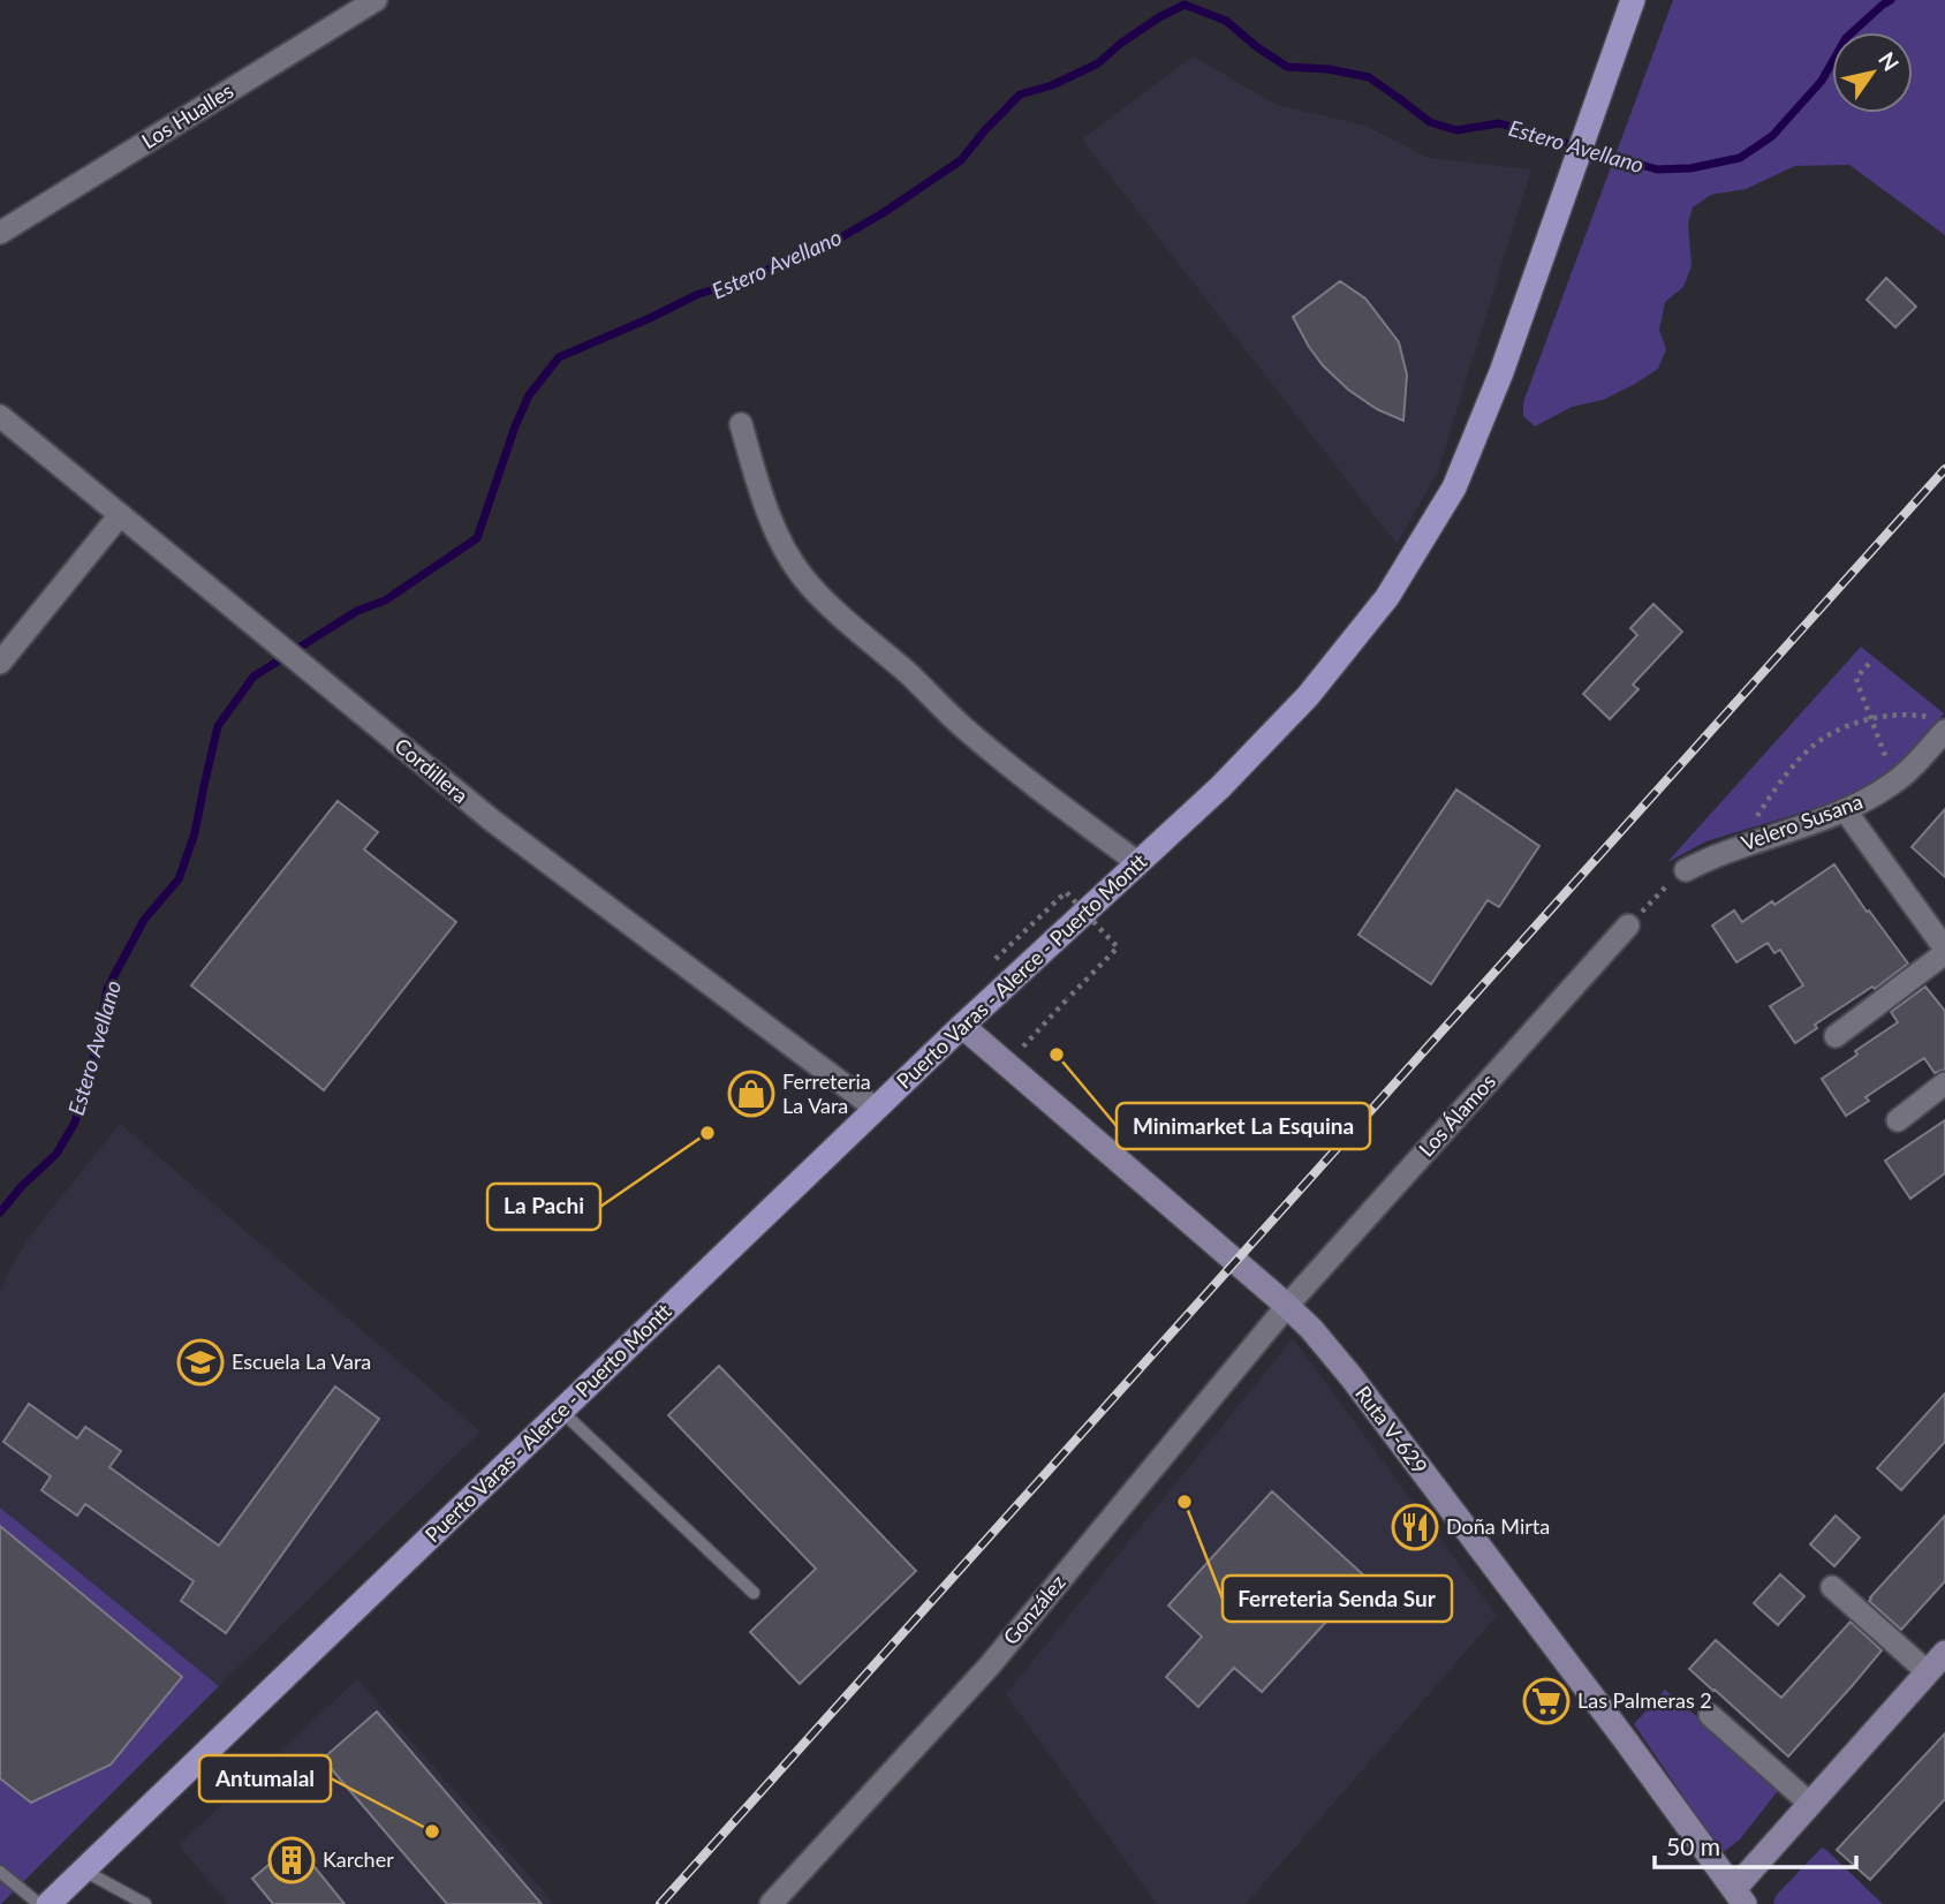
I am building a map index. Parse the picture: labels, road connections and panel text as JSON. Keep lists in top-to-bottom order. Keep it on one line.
{"streets":{"main road":["Puerto Varas - Alerce - Puerto Montt","Ruta V-629"],"street":["Los Hualles","Cordillera","Velero Susana","Los Álamos","González"]},"crossings":[["Cordillera","Puerto Varas - Alerce - Puerto Montt"],["Puerto Varas - Alerce - Puerto Montt","Ruta V-629"],["Los Álamos","Ruta V-629"],["Los Álamos","González"],["Ruta V-629","González"]],"water":["Estero Avellano"],"places":{"other":["Minimarket La Esquina","La Pachi","Ferreteria Senda Sur","Antumalal"],"shop":["Ferreteria La Vara"],"school or university":["Escuela La Vara"],"restaurant":["Doña Mirta"],"supermarket":["Las Palmeras 2"],"building":["Karcher"]},"scale_bar":"50 m","north":"top right"}
